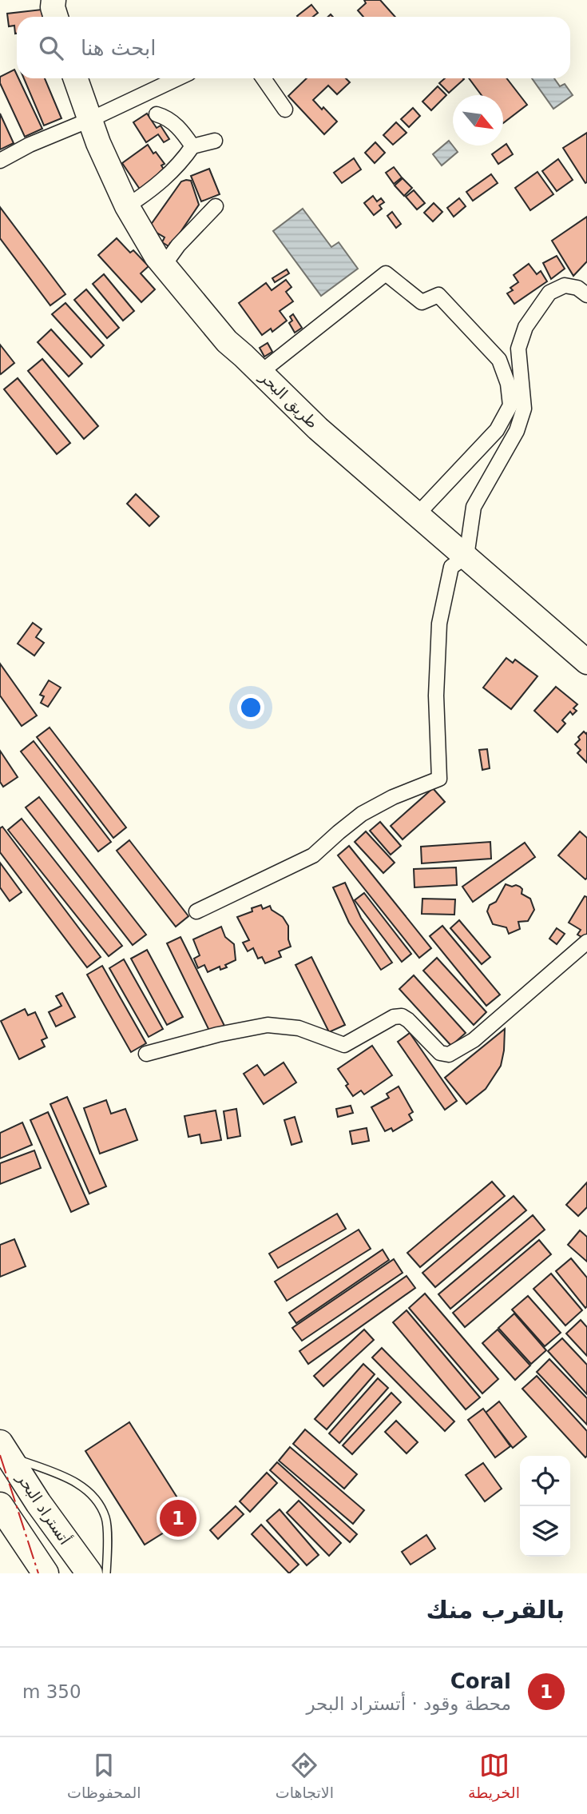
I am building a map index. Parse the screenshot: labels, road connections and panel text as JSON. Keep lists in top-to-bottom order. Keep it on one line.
{"streets":{"highway":["طريق البحر","أتستراد البحر"]},"north":"bottom right","page":{"search":"ابحث هنا","pins":"1","heading":"بالقرب منك","list":[{"mark":"1","name":"Coral","note":"محطة وقود · أتستراد البحر","value":"350 m"}],"nav":["الخريطة","الاتجاهات","المحفوظات"]}}
